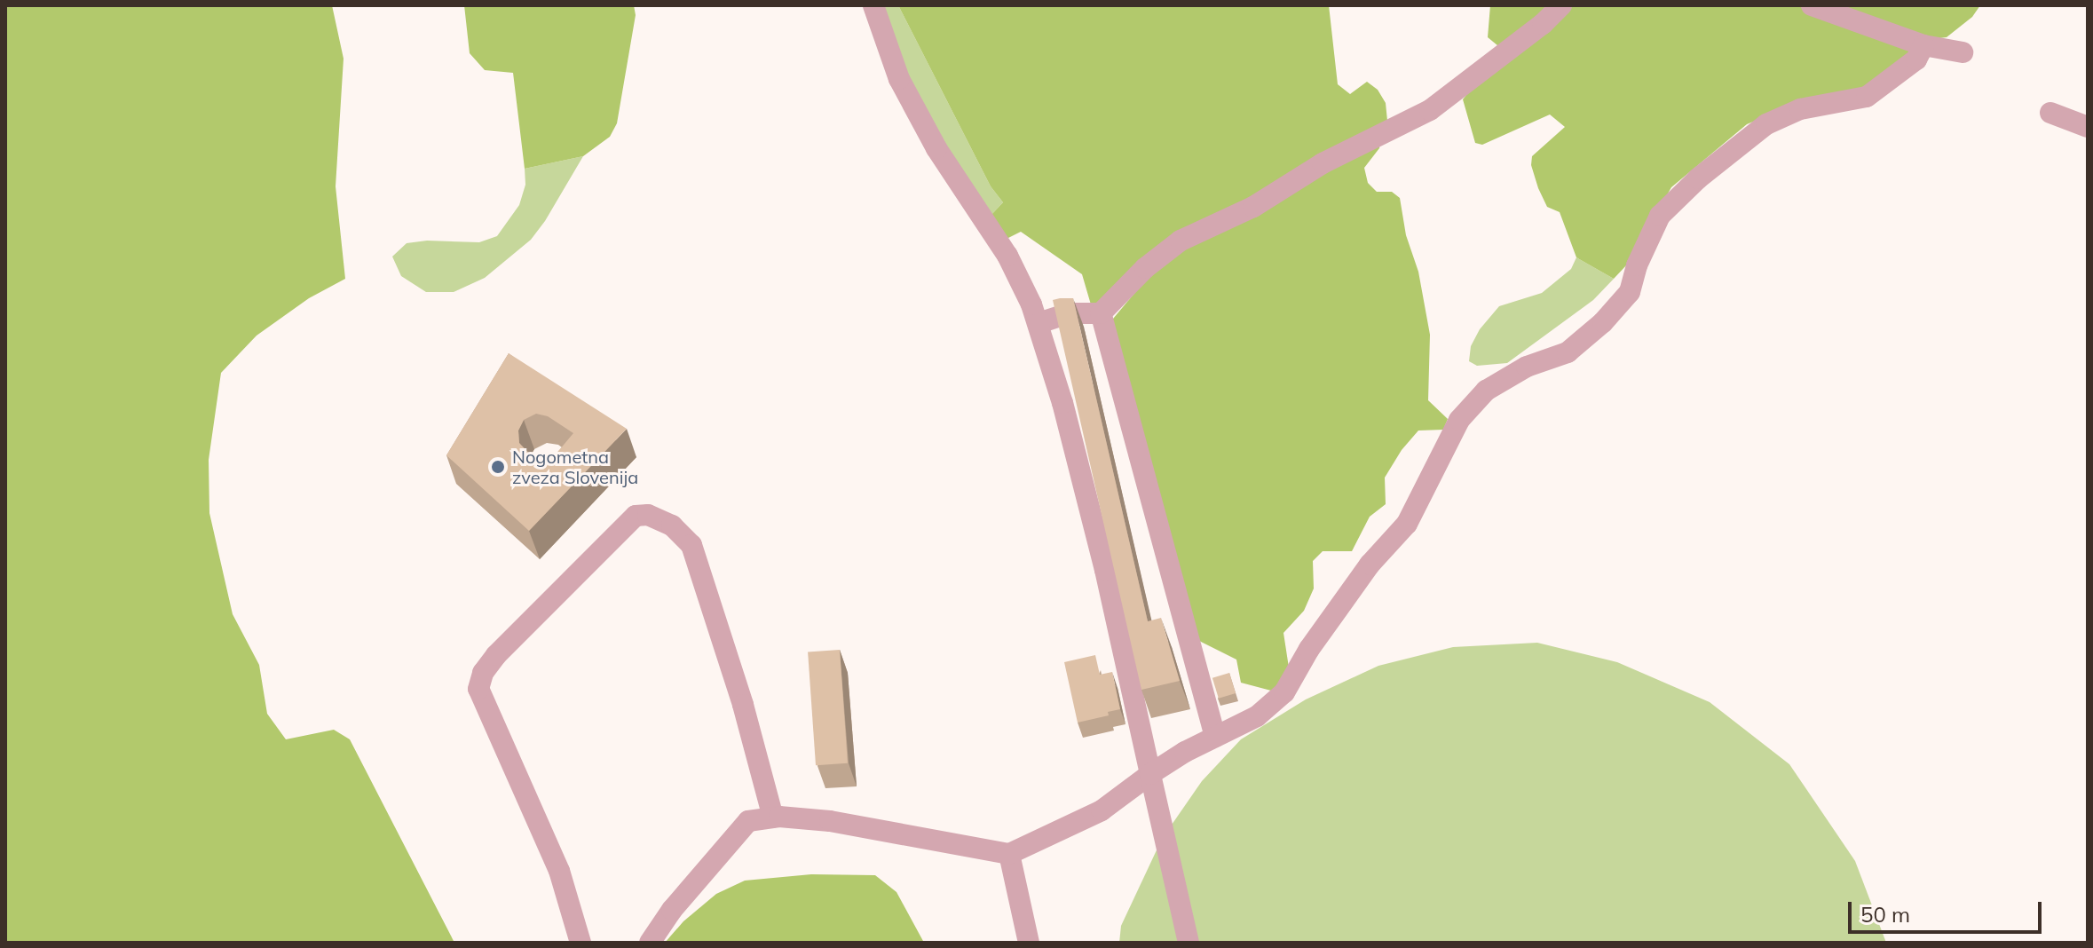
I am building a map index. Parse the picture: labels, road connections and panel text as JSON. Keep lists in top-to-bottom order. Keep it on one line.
{"places":["Nogometna zveza Slovenija"],"scale_bar":"50 m"}
